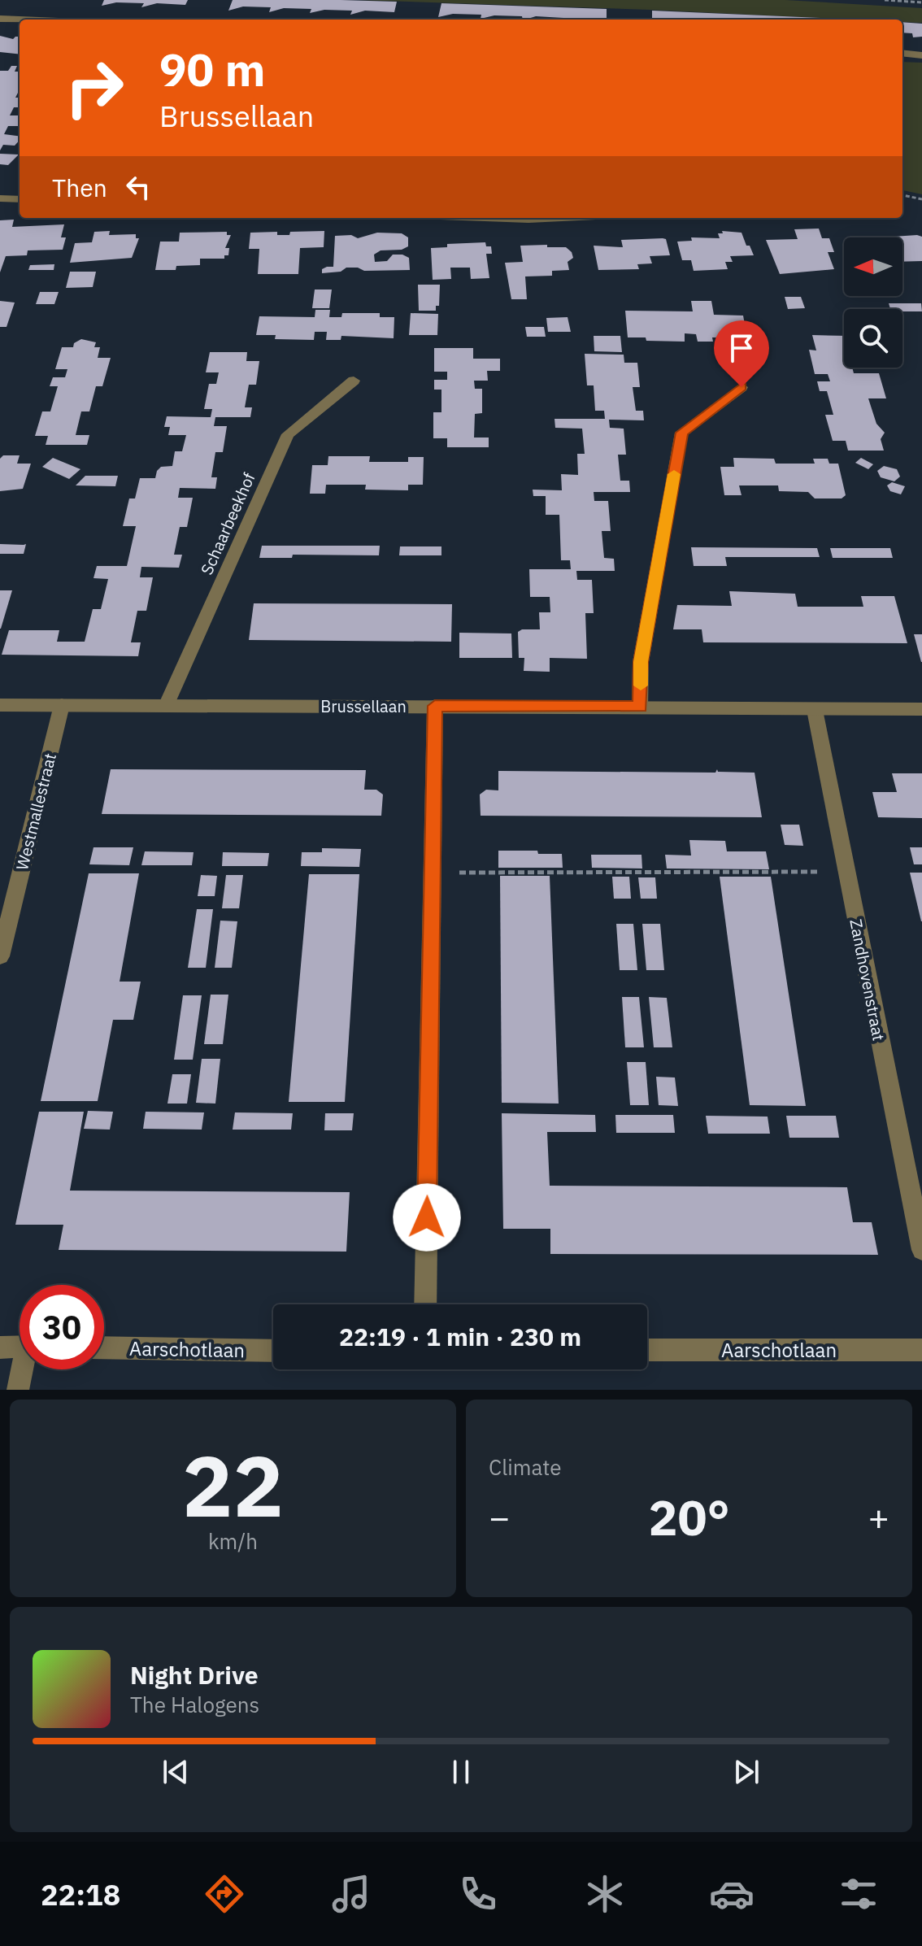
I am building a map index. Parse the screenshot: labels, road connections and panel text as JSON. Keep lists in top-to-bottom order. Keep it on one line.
{"streets":{"street":["Schaarbeekhof","Brussellaan","Westmallestraat","Zandhovenstraat","Aarschotlaan"]},"crossings":[["Schaarbeekhof","Brussellaan"],["Brussellaan","Westmallestraat"],["Brussellaan","Zandhovenstraat"]],"north":"left","page":{"turn":["90 m","Brussellaan"],"then":"Then","limit":"30","trip":"22:19 · 1 min · 230 m","tile":[["22","km/h"],"Climate"],"heat":["−","20°","+"],"song":["Night Drive","The Halogens"],"tabs":"22:18"}}
